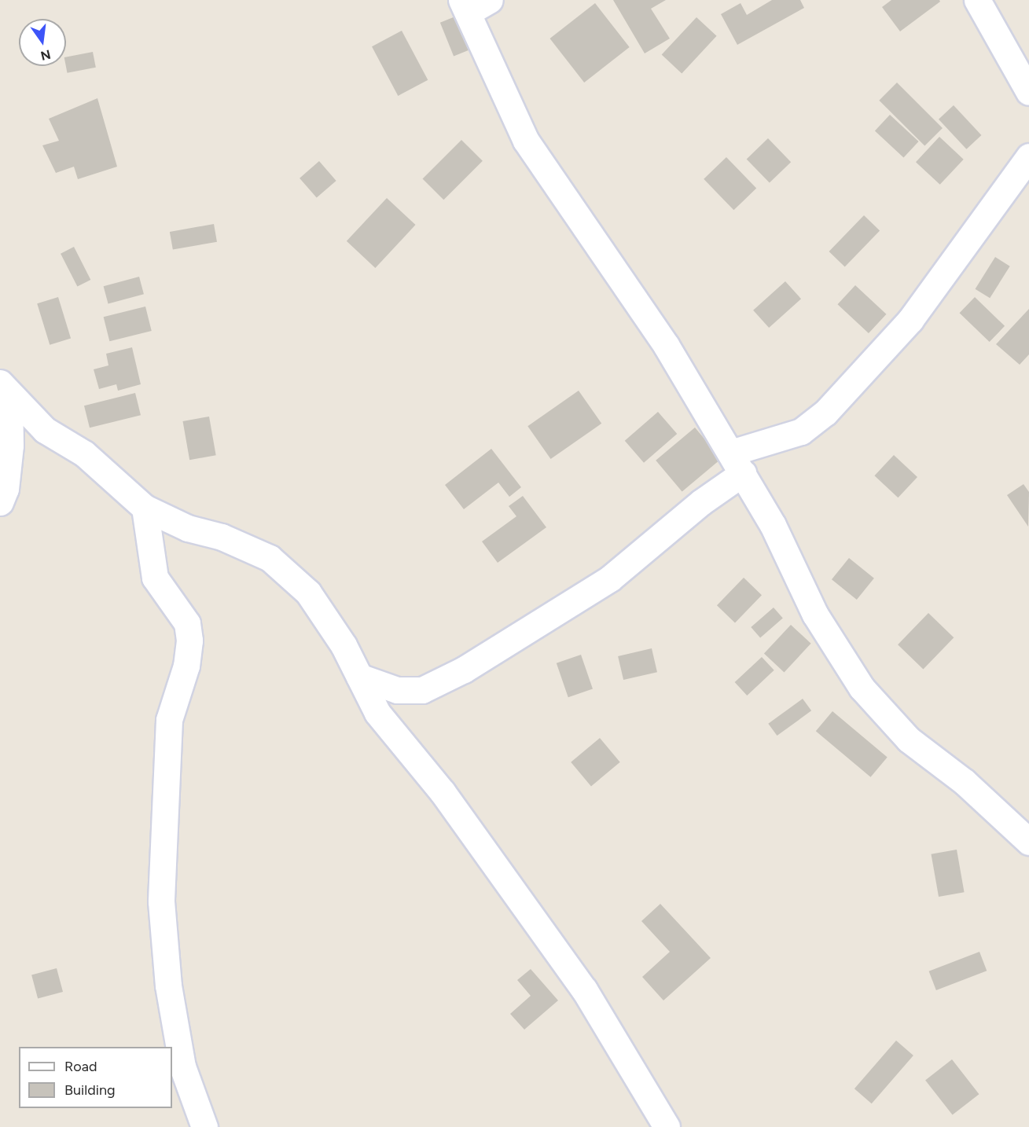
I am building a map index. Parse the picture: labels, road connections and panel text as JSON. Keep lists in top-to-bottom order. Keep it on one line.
{"legend":["Road","Building"],"north":"bottom"}
